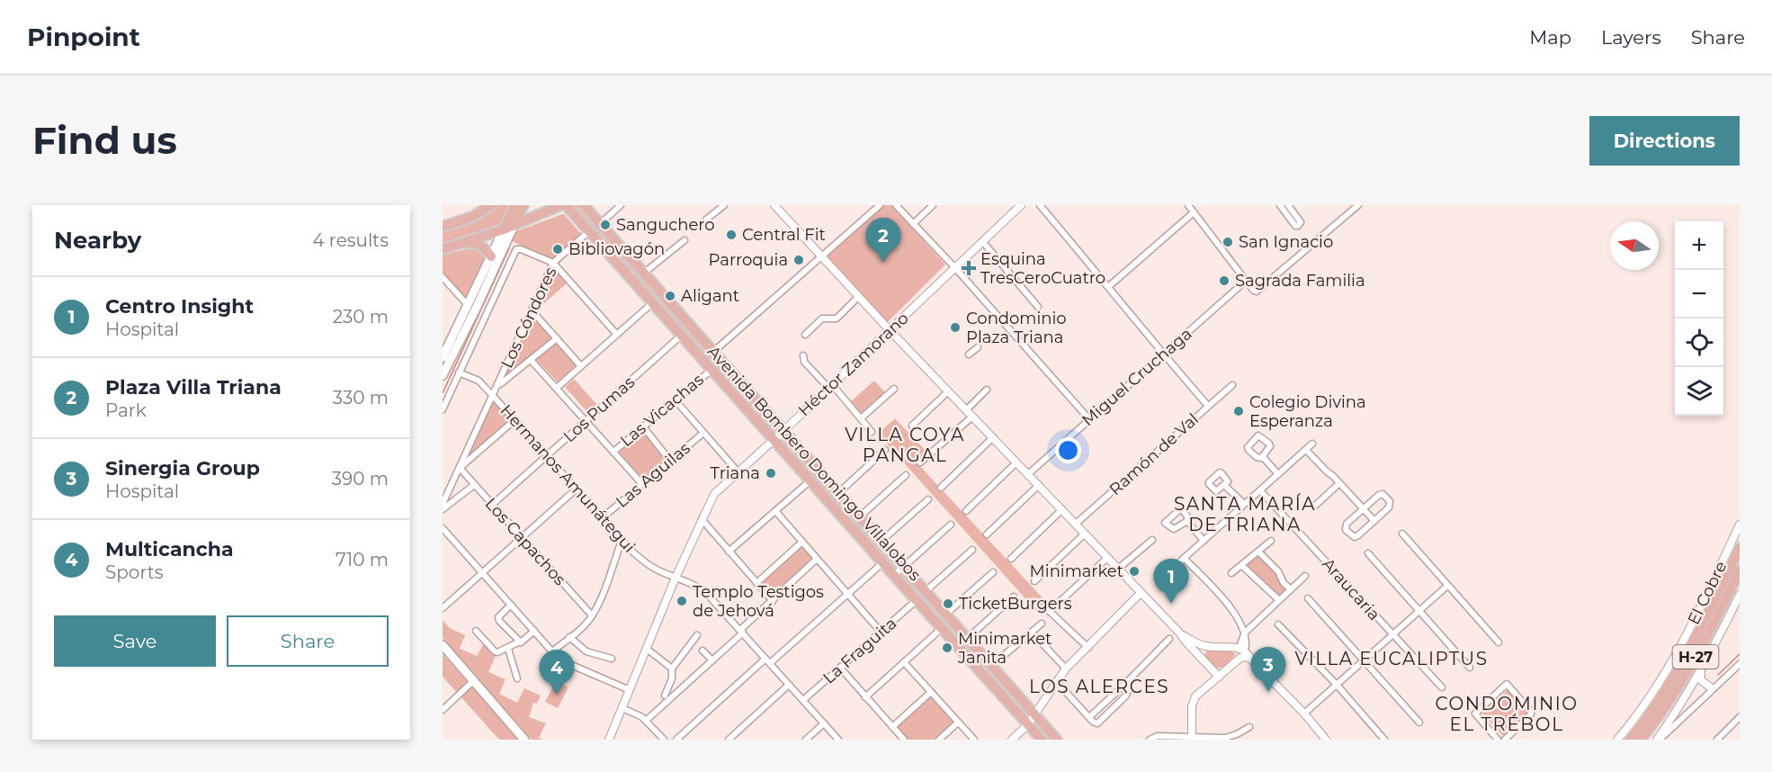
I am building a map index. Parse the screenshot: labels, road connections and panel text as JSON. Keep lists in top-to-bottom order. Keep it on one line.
{"streets":{"main road":["Avenida Bombero Domingo Villalobos","H-27"],"street":["Los Cóndores","Héctor Zamorano","Miguel Cruchaga","Los Pumas","Las Vicachas","Ramón de Val","Las Aguilas","Hermanos Amunátegui","Los Capachos","Araucaria","El Cobre","La Fraguita"]},"crossings":[["Los Cóndores","Avenida Bombero Domingo Villalobos"],["Los Cóndores","Hermanos Amunátegui"],["Los Cóndores","Los Capachos"],["Héctor Zamorano","Avenida Bombero Domingo Villalobos"],["Héctor Zamorano","Hermanos Amunátegui"],["Los Pumas","Avenida Bombero Domingo Villalobos"],["Los Pumas","Hermanos Amunátegui"],["Los Pumas","Los Capachos"],["Las Vicachas","Avenida Bombero Domingo Villalobos"],["Avenida Bombero Domingo Villalobos","La Fraguita"],["Las Aguilas","Hermanos Amunátegui"],["Hermanos Amunátegui","La Fraguita"]],"districts":["VILLA COYA PANGAL","SANTA MARÍA DE TRIANA","VILLA EUCALIPTUS","LOS ALERCES","CONDOMINIO EL TRÉBOL"],"places":{"other":["Sanguchero","Central Fit","San Ignacio","Bibliovagón","Parroquia","Sagrada Familia","Aligant","Condominio Plaza Triana","Colegio Divina Esperanza","Triana","Minimarket","Templo Testigos de Jehová","TicketBurgers","Minimarket Janita"],"health":["Esquina TresCeroCuatro"]},"north":"left","page":{"header":"Pinpoint","nav":["Map","Layers","Share"],"buttons":["Directions",["Save","Share"]],"title":"Find us","heading":["Nearby","4 results"],"pins":["2","1","3","4"],"map_buttons":["+","−"],"list":[{"mark":"1","name":"Centro Insight","note":"Hospital","value":"230 m"},{"mark":"2","name":"Plaza Villa Triana","note":"Park","value":"330 m"},{"mark":"3","name":"Sinergia Group","note":"Hospital","value":"390 m"},{"mark":"4","name":"Multicancha","note":"Sports","value":"710 m"}]}}
